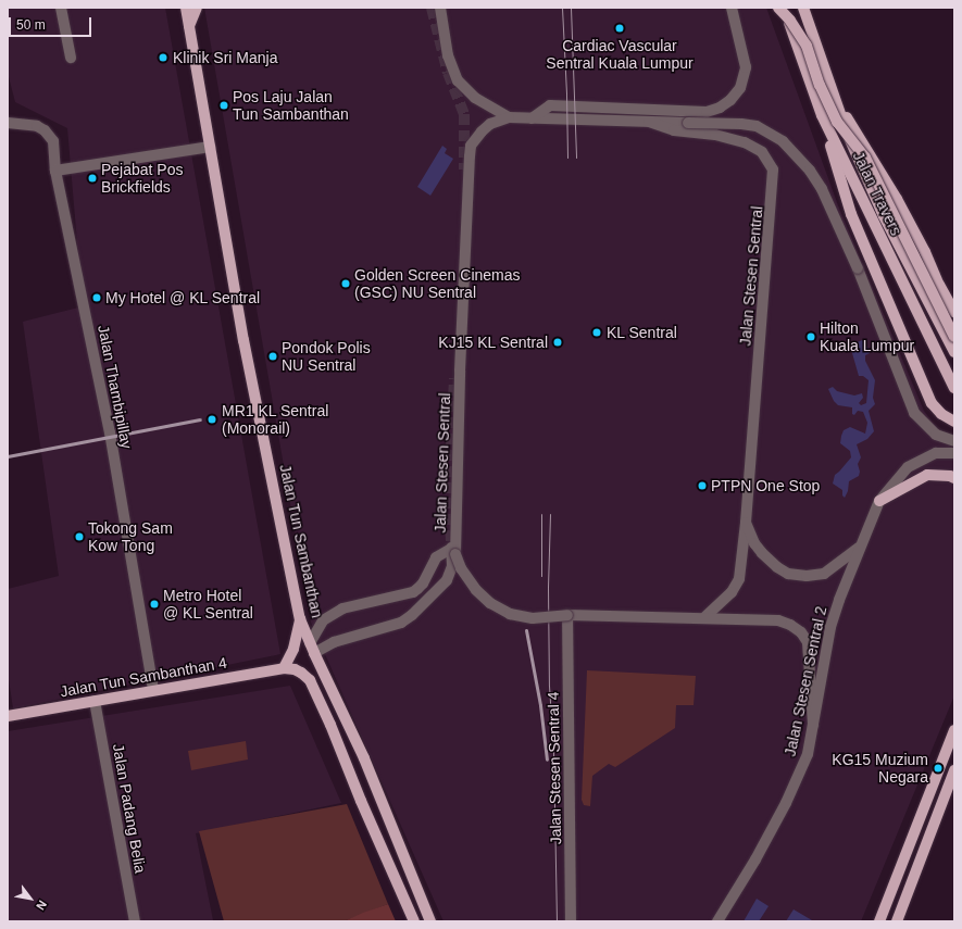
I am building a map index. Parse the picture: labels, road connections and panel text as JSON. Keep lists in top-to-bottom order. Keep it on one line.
{"streets":{"main road":["Jalan Travers","Jalan Tun Sambanthan","Jalan Tun Sambanthan 4"],"street":["Jalan Stesen Sentral","Jalan Thambipillay","Jalan Stesen Sentral 2","Jalan Stesen Sentral 4","Jalan Padang Belia"]},"crossings":[["Jalan Stesen Sentral","Jalan Stesen Sentral 2"],["Jalan Stesen Sentral","Jalan Stesen Sentral 4"],["Jalan Thambipillay","Jalan Tun Sambanthan 4"],["Jalan Tun Sambanthan 4","Jalan Padang Belia"]],"places":["Cardiac Vascular Sentral Kuala Lumpur","Klinik Sri Manja","Pos Laju Jalan Tun Sambanthan","Pejabat Pos Brickfields","Golden Screen Cinemas (GSC) NU Sentral","My Hotel @ KL Sentral","KL Sentral","Hilton Kuala Lumpur","KJ15 KL Sentral","Pondok Polis NU Sentral","MR1 KL Sentral (Monorail)","PTPN One Stop","Tokong Sam Kow Tong","Metro Hotel @ KL Sentral","KG15 Muzium Negara"],"scale_bar":"50 m","north":"bottom right"}
